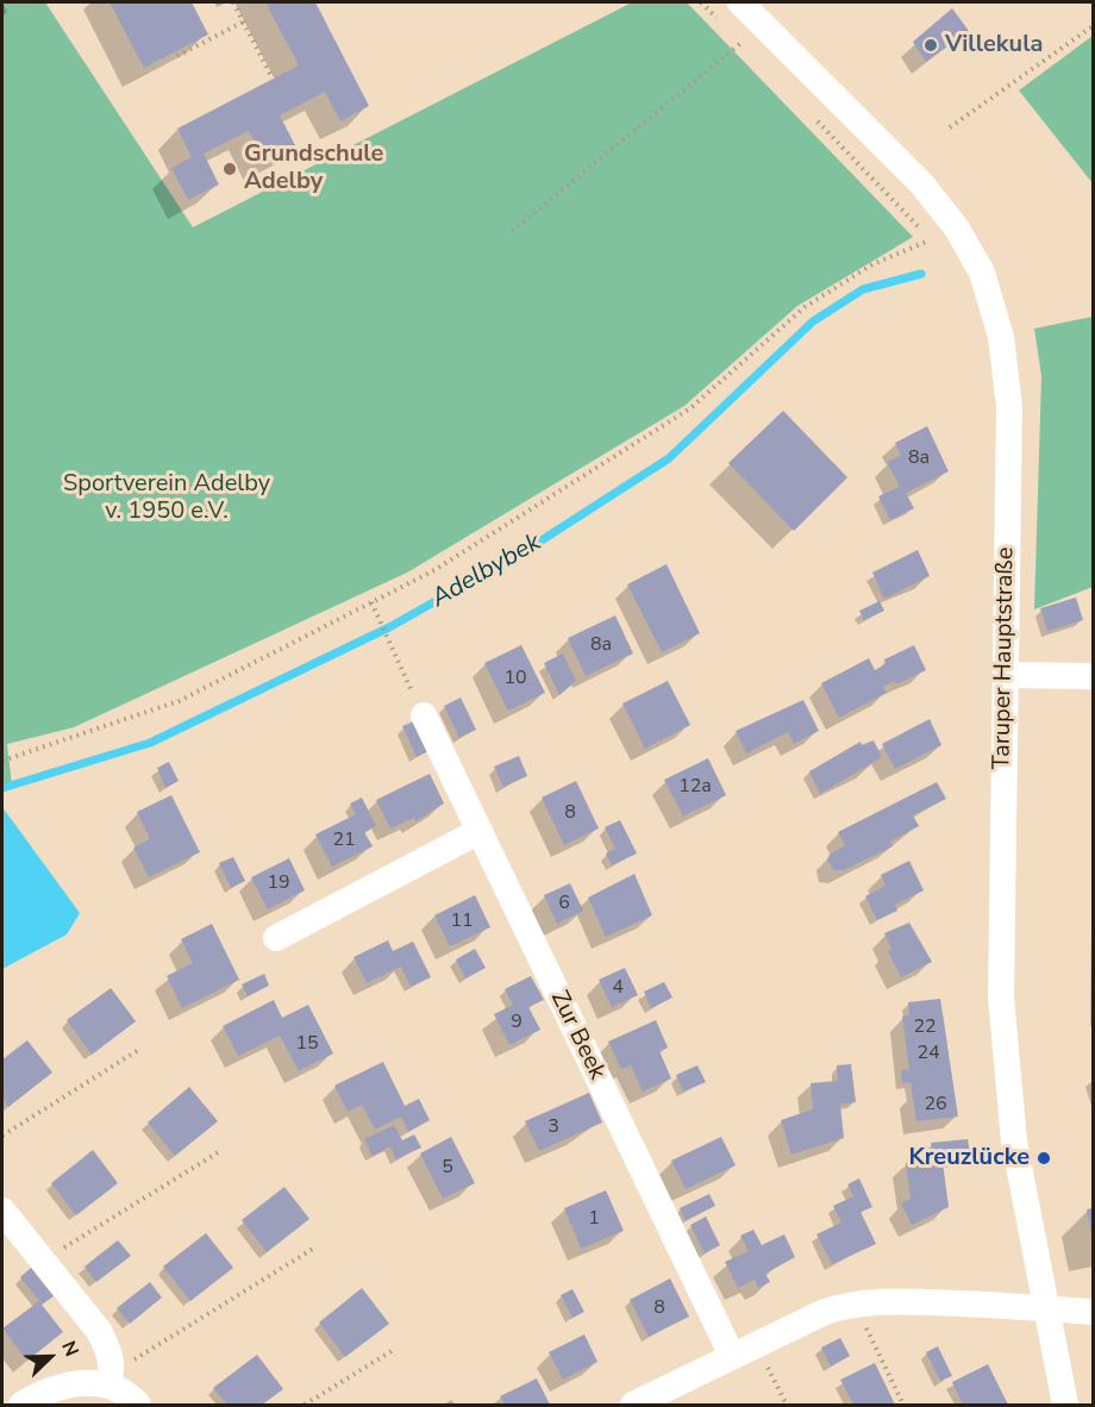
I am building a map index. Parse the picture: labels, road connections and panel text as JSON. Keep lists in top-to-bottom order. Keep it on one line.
{"streets":{"street":["Taruper Hauptstraße","Zur Beek"]},"water":["Adelbybek"],"parks":["Sportverein Adelby v. 1950 e.V."],"places":["Villekula","Grundschule Adelby","Kreuzlücke"],"house_numbers":["8a","8a","10","12a","8","21","19","6","11","4","9","22","15","24","26","3","5","1","8"],"north":"top right"}
